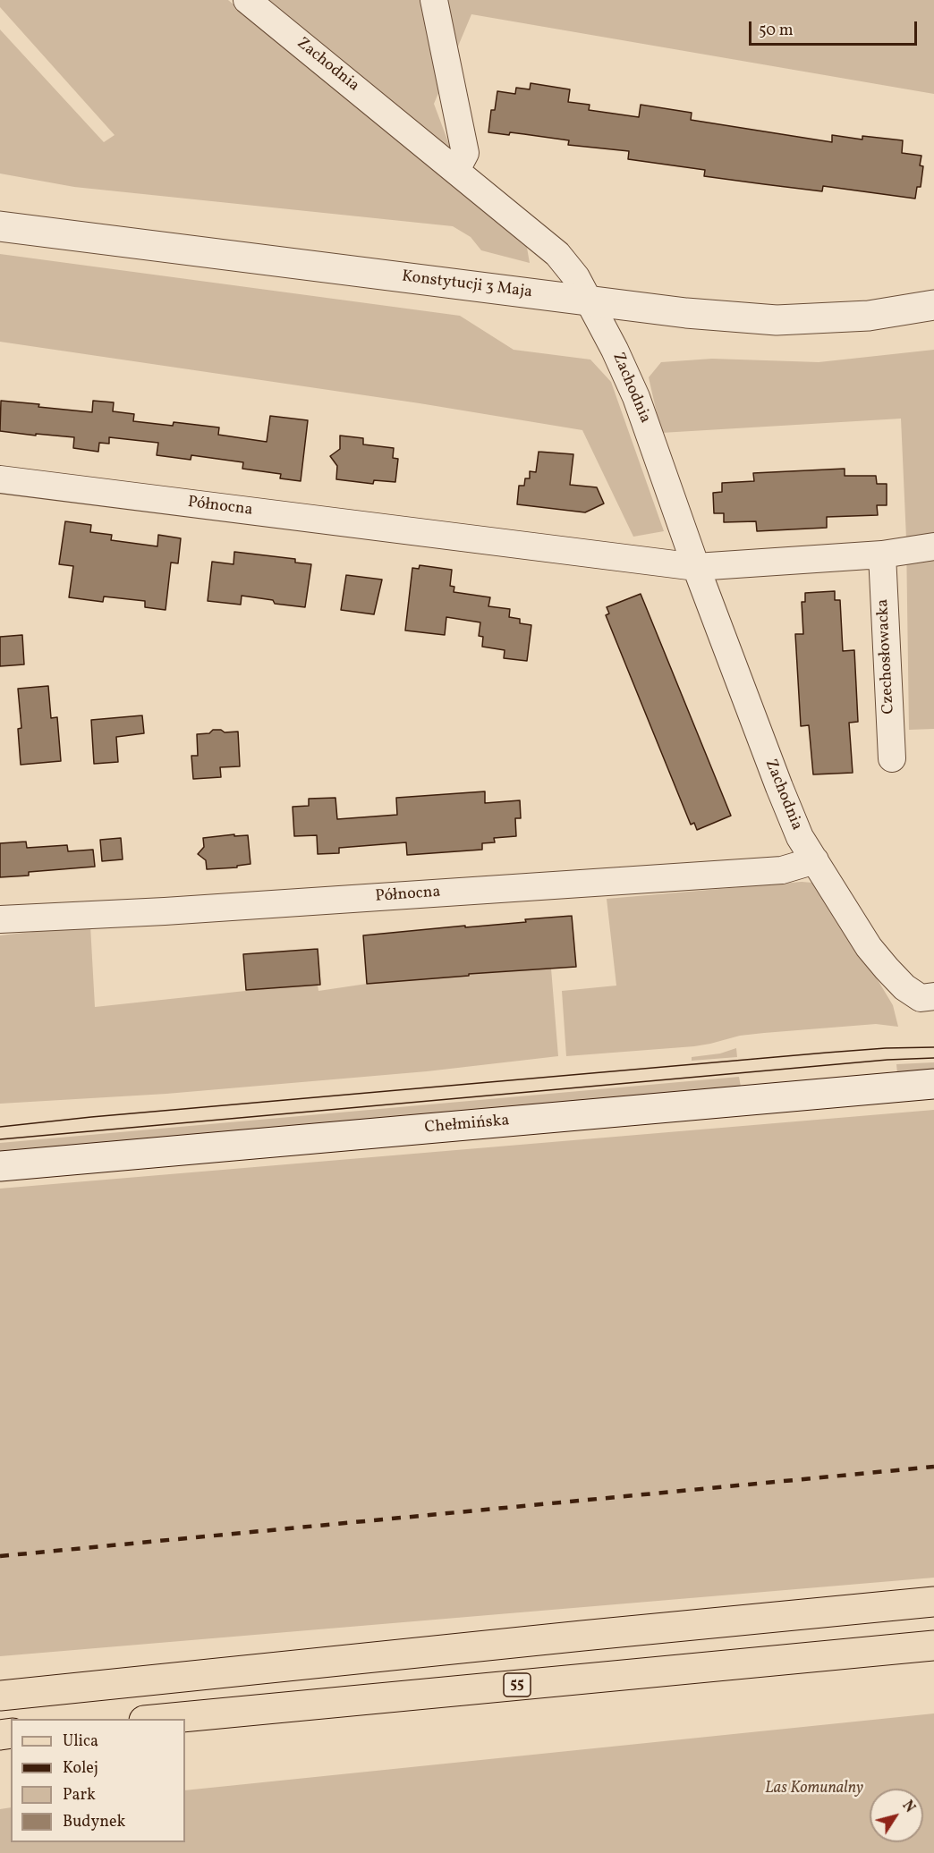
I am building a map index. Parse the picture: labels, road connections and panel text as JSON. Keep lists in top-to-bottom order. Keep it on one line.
{"streets":{"main road":["55"],"street":["Zachodnia","Konstytucji 3 Maja","Północna","Czechosłowacka","Chełmińska"]},"crossings":[["Zachodnia","Konstytucji 3 Maja"],["Zachodnia","Północna"],["Północna","Czechosłowacka"]],"parks":["Las Komunalny"],"legend":["Ulica","Kolej","Park","Budynek"],"scale_bar":"50 m","north":"top right"}
